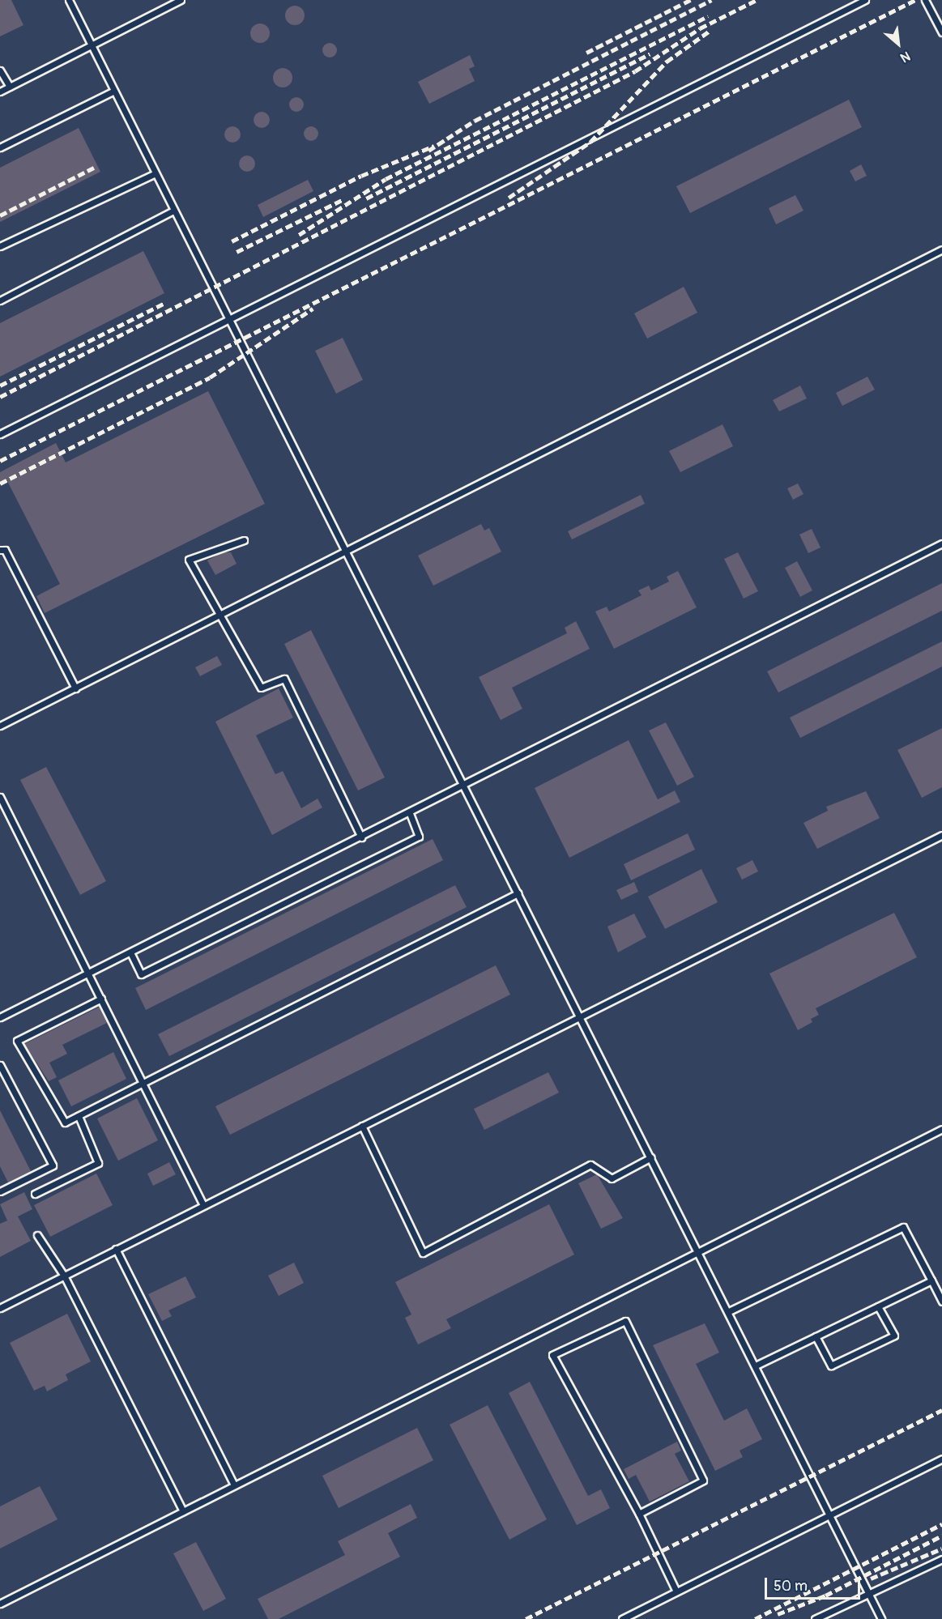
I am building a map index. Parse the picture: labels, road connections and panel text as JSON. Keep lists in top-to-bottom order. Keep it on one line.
{"scale_bar":"50 m","north":"bottom right"}
